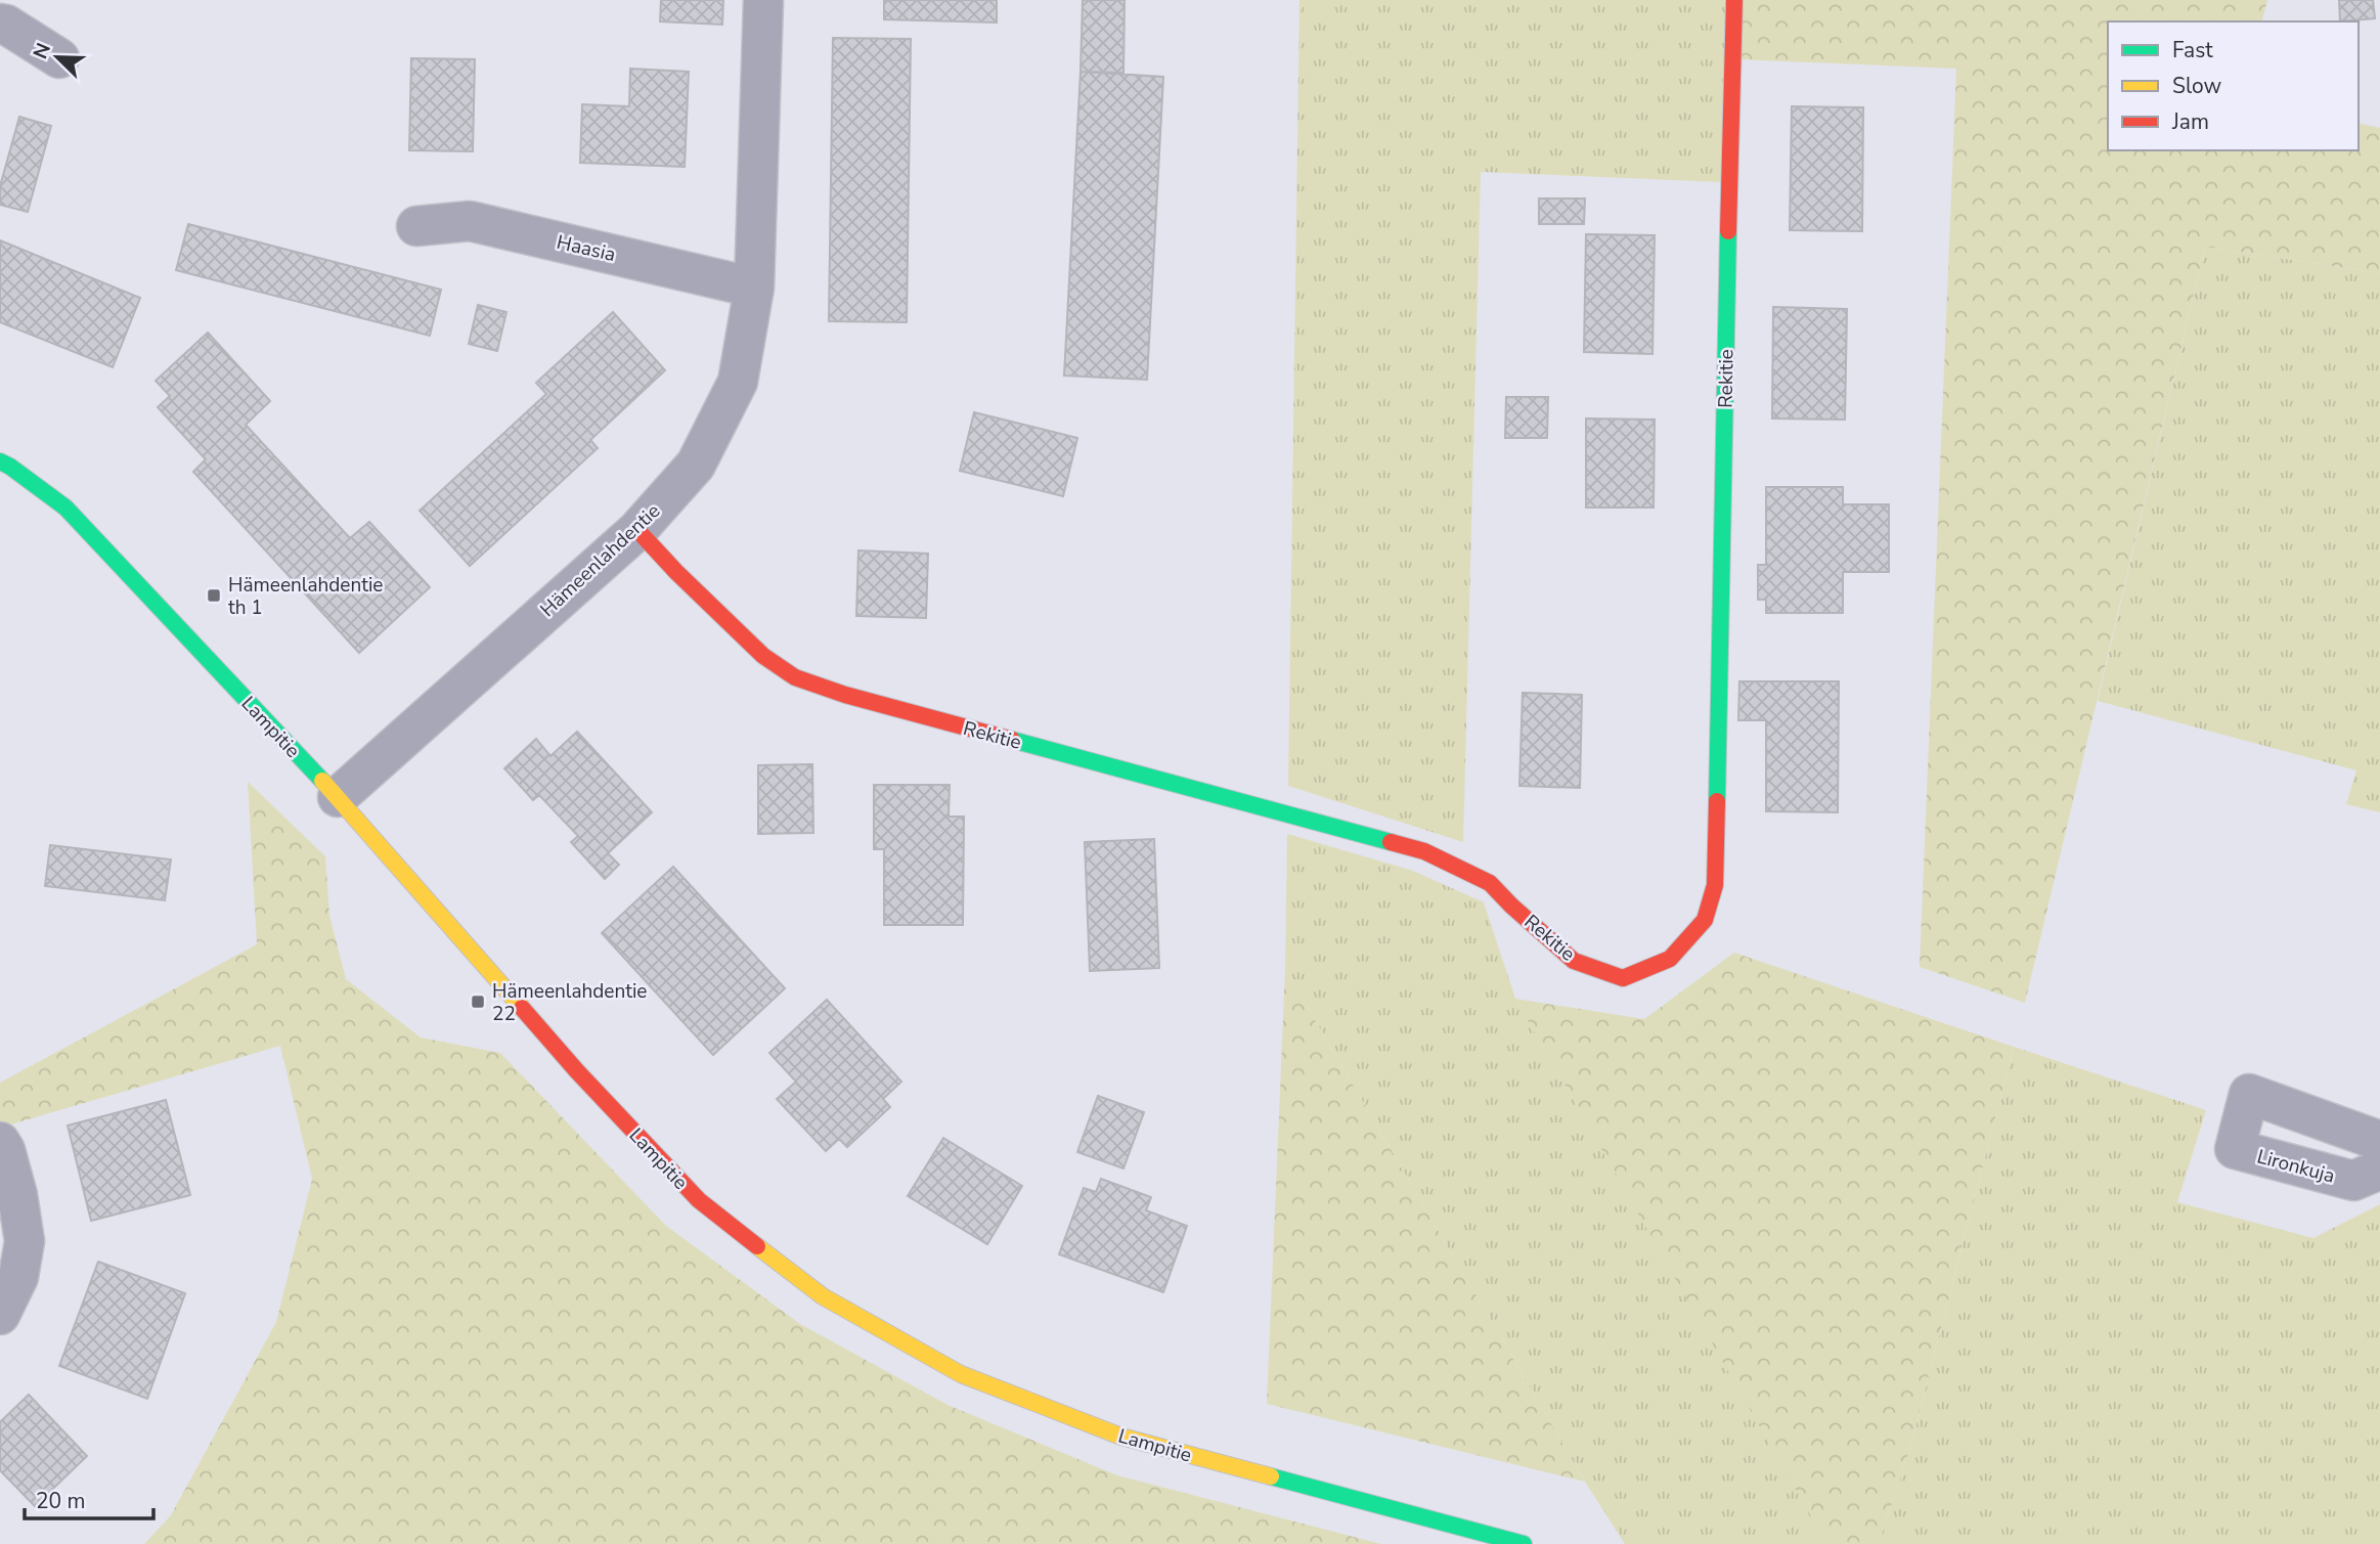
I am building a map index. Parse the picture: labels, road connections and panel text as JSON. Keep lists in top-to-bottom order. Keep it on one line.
{"streets":{"street":["Haasia","Rekitie","Hämeenlahdentie","Lampitie","Lironkuja"]},"crossings":[["Haasia","Hämeenlahdentie"],["Rekitie","Hämeenlahdentie"],["Hämeenlahdentie","Lampitie"]],"places":{"transit":["Hämeenlahdentie th 1","Hämeenlahdentie 22"]},"legend":["Fast","Slow","Jam"],"scale_bar":"20 m","north":"top left"}
